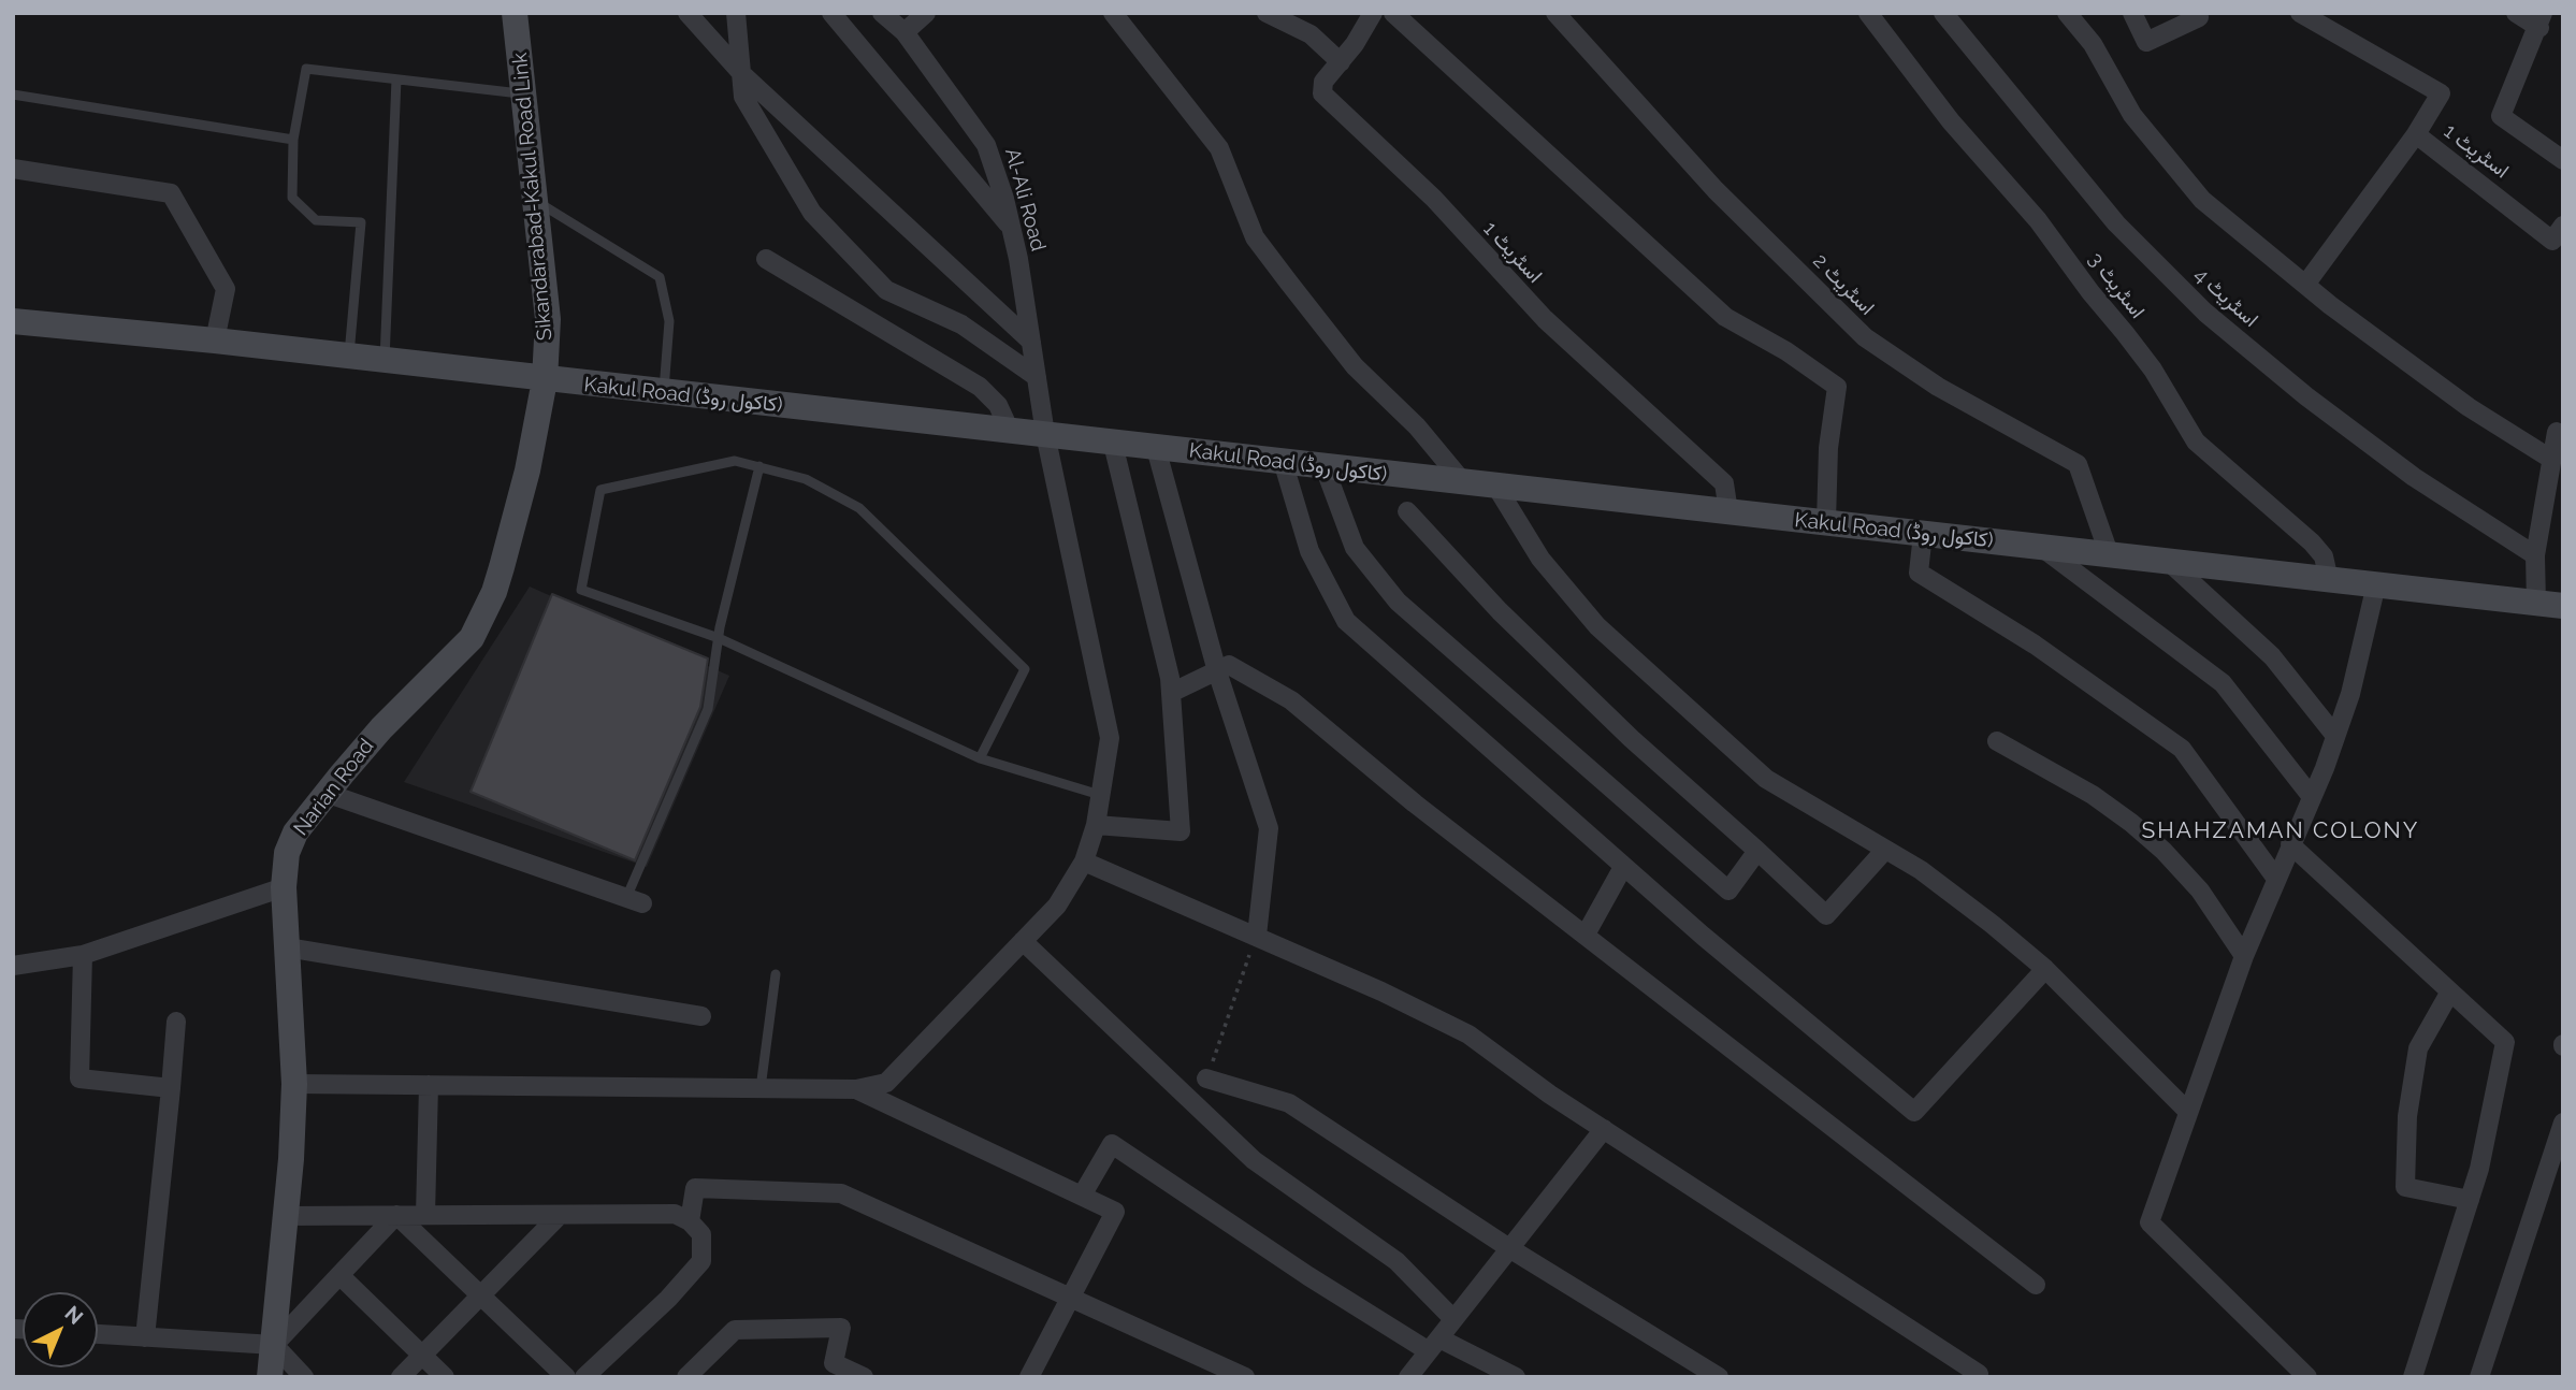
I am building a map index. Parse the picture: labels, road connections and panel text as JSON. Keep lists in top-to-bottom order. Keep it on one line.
{"streets":{"main road":["Sikandarabad-Kakul Road Link","Kakul Road (کاکول روڈ)","Narian Road"],"street":["اسٹریٹ 1","Al-Ali Road","اسٹریٹ 2","اسٹریٹ 3","اسٹریٹ 4"]},"crossings":[["اسٹریٹ 1","Kakul Road (کاکول روڈ)"],["Sikandarabad-Kakul Road Link","Kakul Road (کاکول روڈ)"],["Sikandarabad-Kakul Road Link","Narian Road"],["Al-Ali Road","Kakul Road (کاکول روڈ)"],["اسٹریٹ 2","Kakul Road (کاکول روڈ)"],["اسٹریٹ 3","Kakul Road (کاکول روڈ)"],["Kakul Road (کاکول روڈ)","Narian Road"]],"districts":["SHAHZAMAN COLONY"],"north":"top right"}
